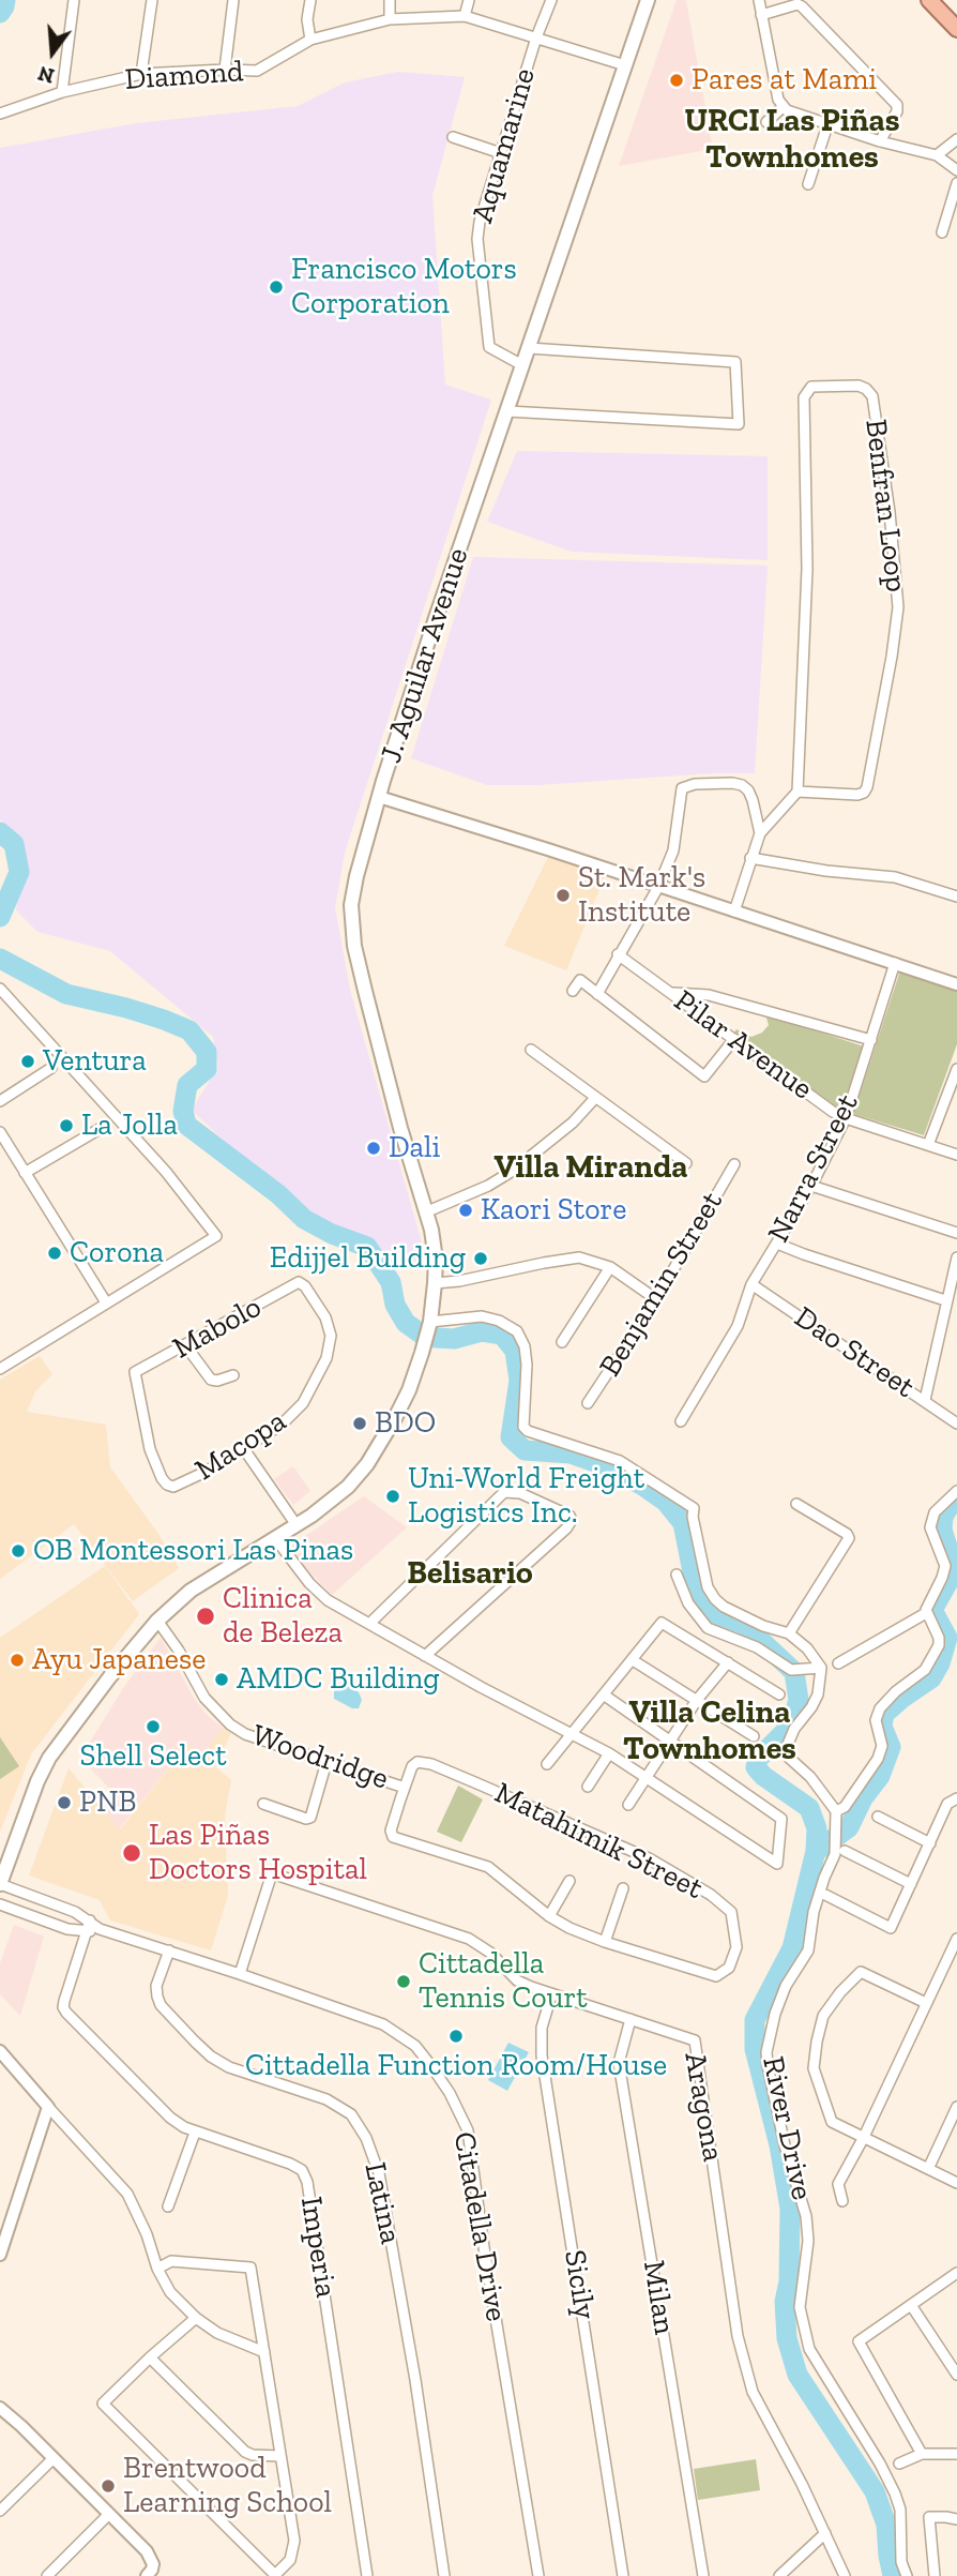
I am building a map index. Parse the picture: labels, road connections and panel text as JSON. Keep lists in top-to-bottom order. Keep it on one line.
{"streets":{"main road":["J. Aguilar Avenue"],"street":["Diamond","Aquamarine","Benfran Loop","Pilar Avenue","Narra Street","Benjamin Street","Mabolo","Dao Street","Macopa","Woodridge","Matahimik Street","Aragona","River Drive","Latina","Citadella Drive","Imperia","Sicily","Milan"]},"crossings":[["Diamond","Aquamarine"],["Diamond","J. Aguilar Avenue"],["Aquamarine","J. Aguilar Avenue"],["Pilar Avenue","Narra Street"],["Narra Street","Dao Street"],["Mabolo","Macopa"],["Woodridge","Matahimik Street"],["Aragona","Citadella Drive"],["Aragona","Sicily"],["Aragona","Milan"],["Latina","Citadella Drive"],["Citadella Drive","Imperia"]],"districts":["URCI Las Piñas Townhomes","Villa Miranda","Belisario","Villa Celina Townhomes"],"places":["Pares at Mami","Francisco Motors Corporation","St. Mark's Institute","Ventura","La Jolla","Dali","Kaori Store","Corona","Edijjel Building","BDO","Uni-World Freight Logistics Inc.","OB Montessori Las Pinas","Clinica de Beleza","Ayu Japanese","AMDC Building","Shell Select","PNB","Las Piñas Doctors Hospital","Cittadella Tennis Court","Cittadella Function Room/House","Brentwood Learning School"],"north":"bottom"}
